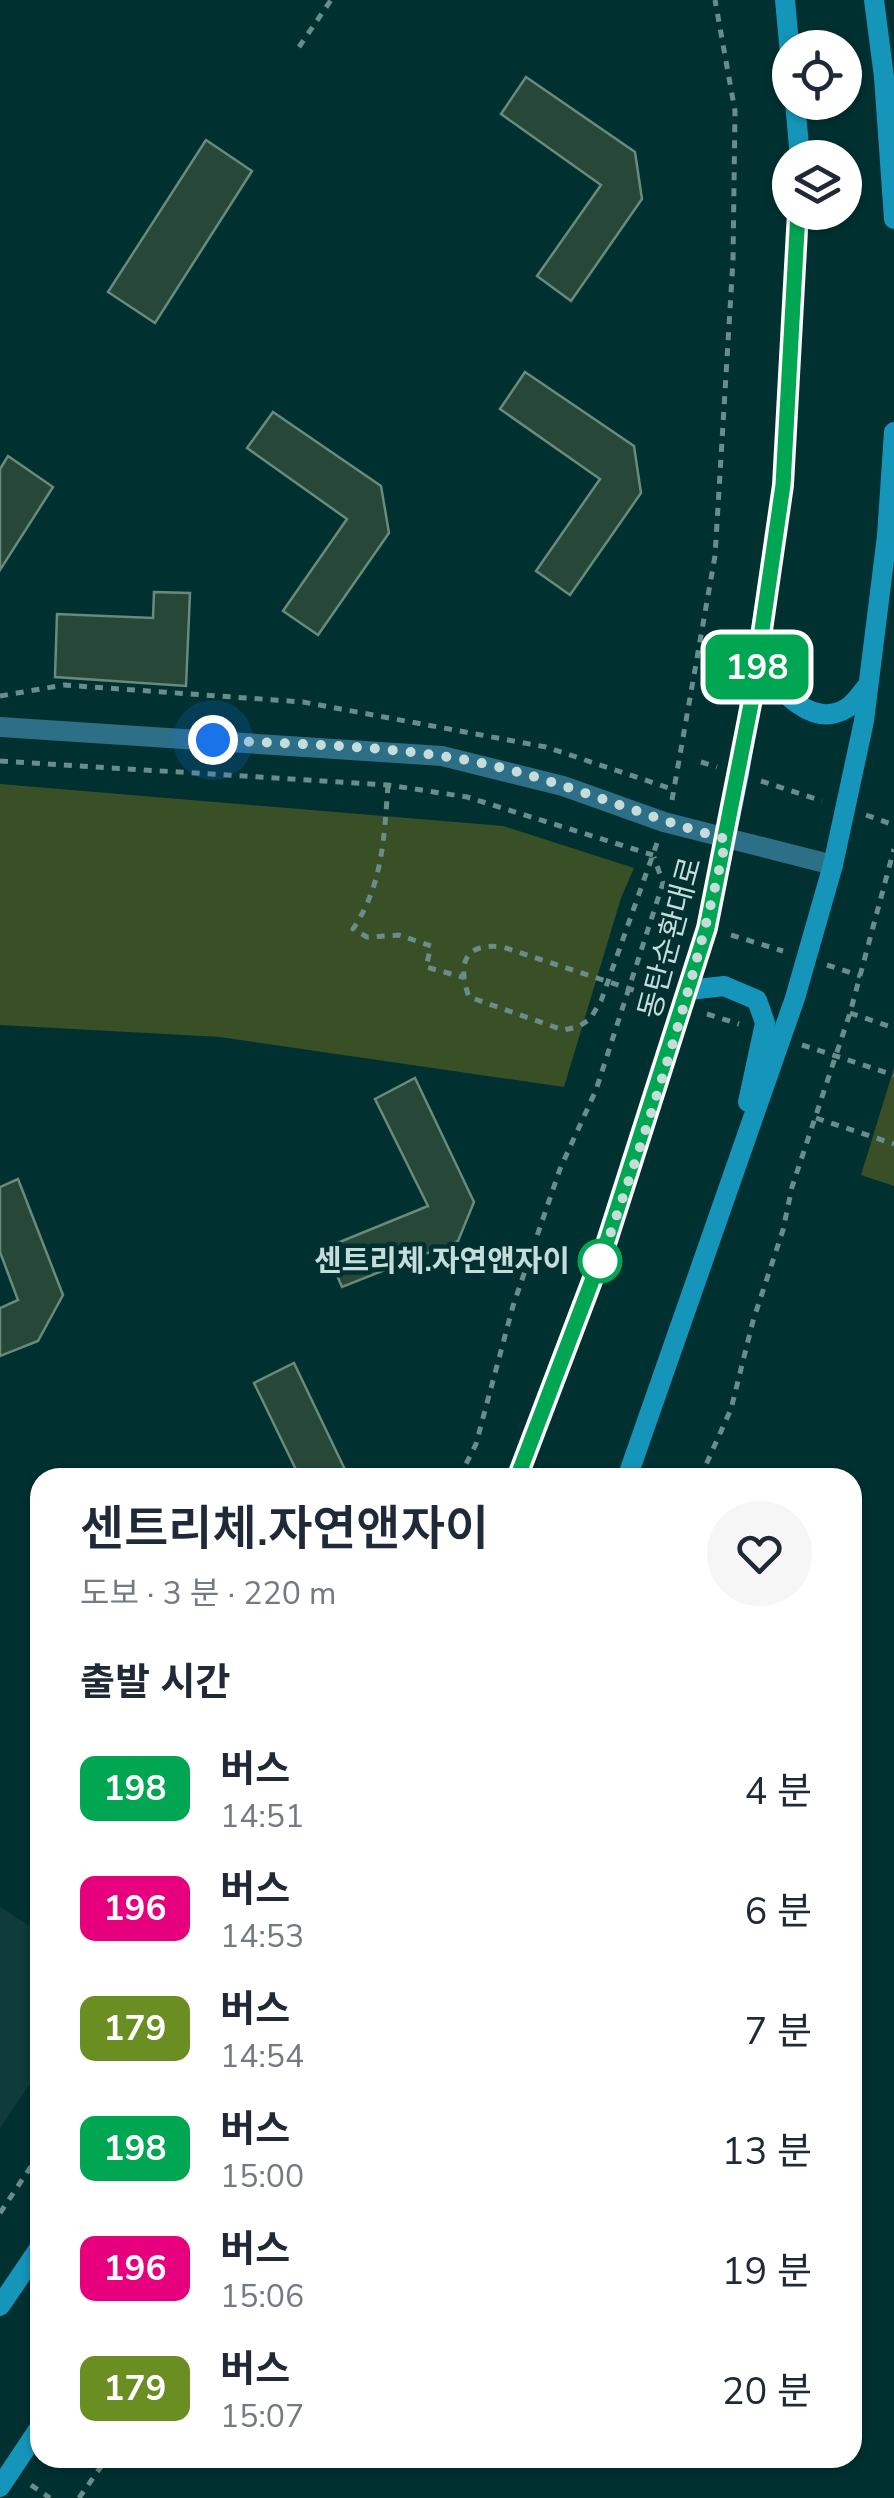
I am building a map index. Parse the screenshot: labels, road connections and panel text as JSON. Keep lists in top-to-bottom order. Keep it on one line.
{"streets":{"main road":["동탄순환대로"]},"places":["센트리체.자연앤자이"],"lines":["bus line 198"],"page":{"on_map":"198","heading":[["센트리체.자연앤자이","도보 · 3 분 · 220 m"],"출발 시간"],"list":[{"mark":"198","name":"버스","note":"14:51","value":"4 분"},{"mark":"196","name":"버스","note":"14:53","value":"6 분"},{"mark":"179","name":"버스","note":"14:54","value":"7 분"},{"mark":"198","name":"버스","note":"15:00","value":"13 분"},{"mark":"196","name":"버스","note":"15:06","value":"19 분"},{"mark":"179","name":"버스","note":"15:07","value":"20 분"}]}}
